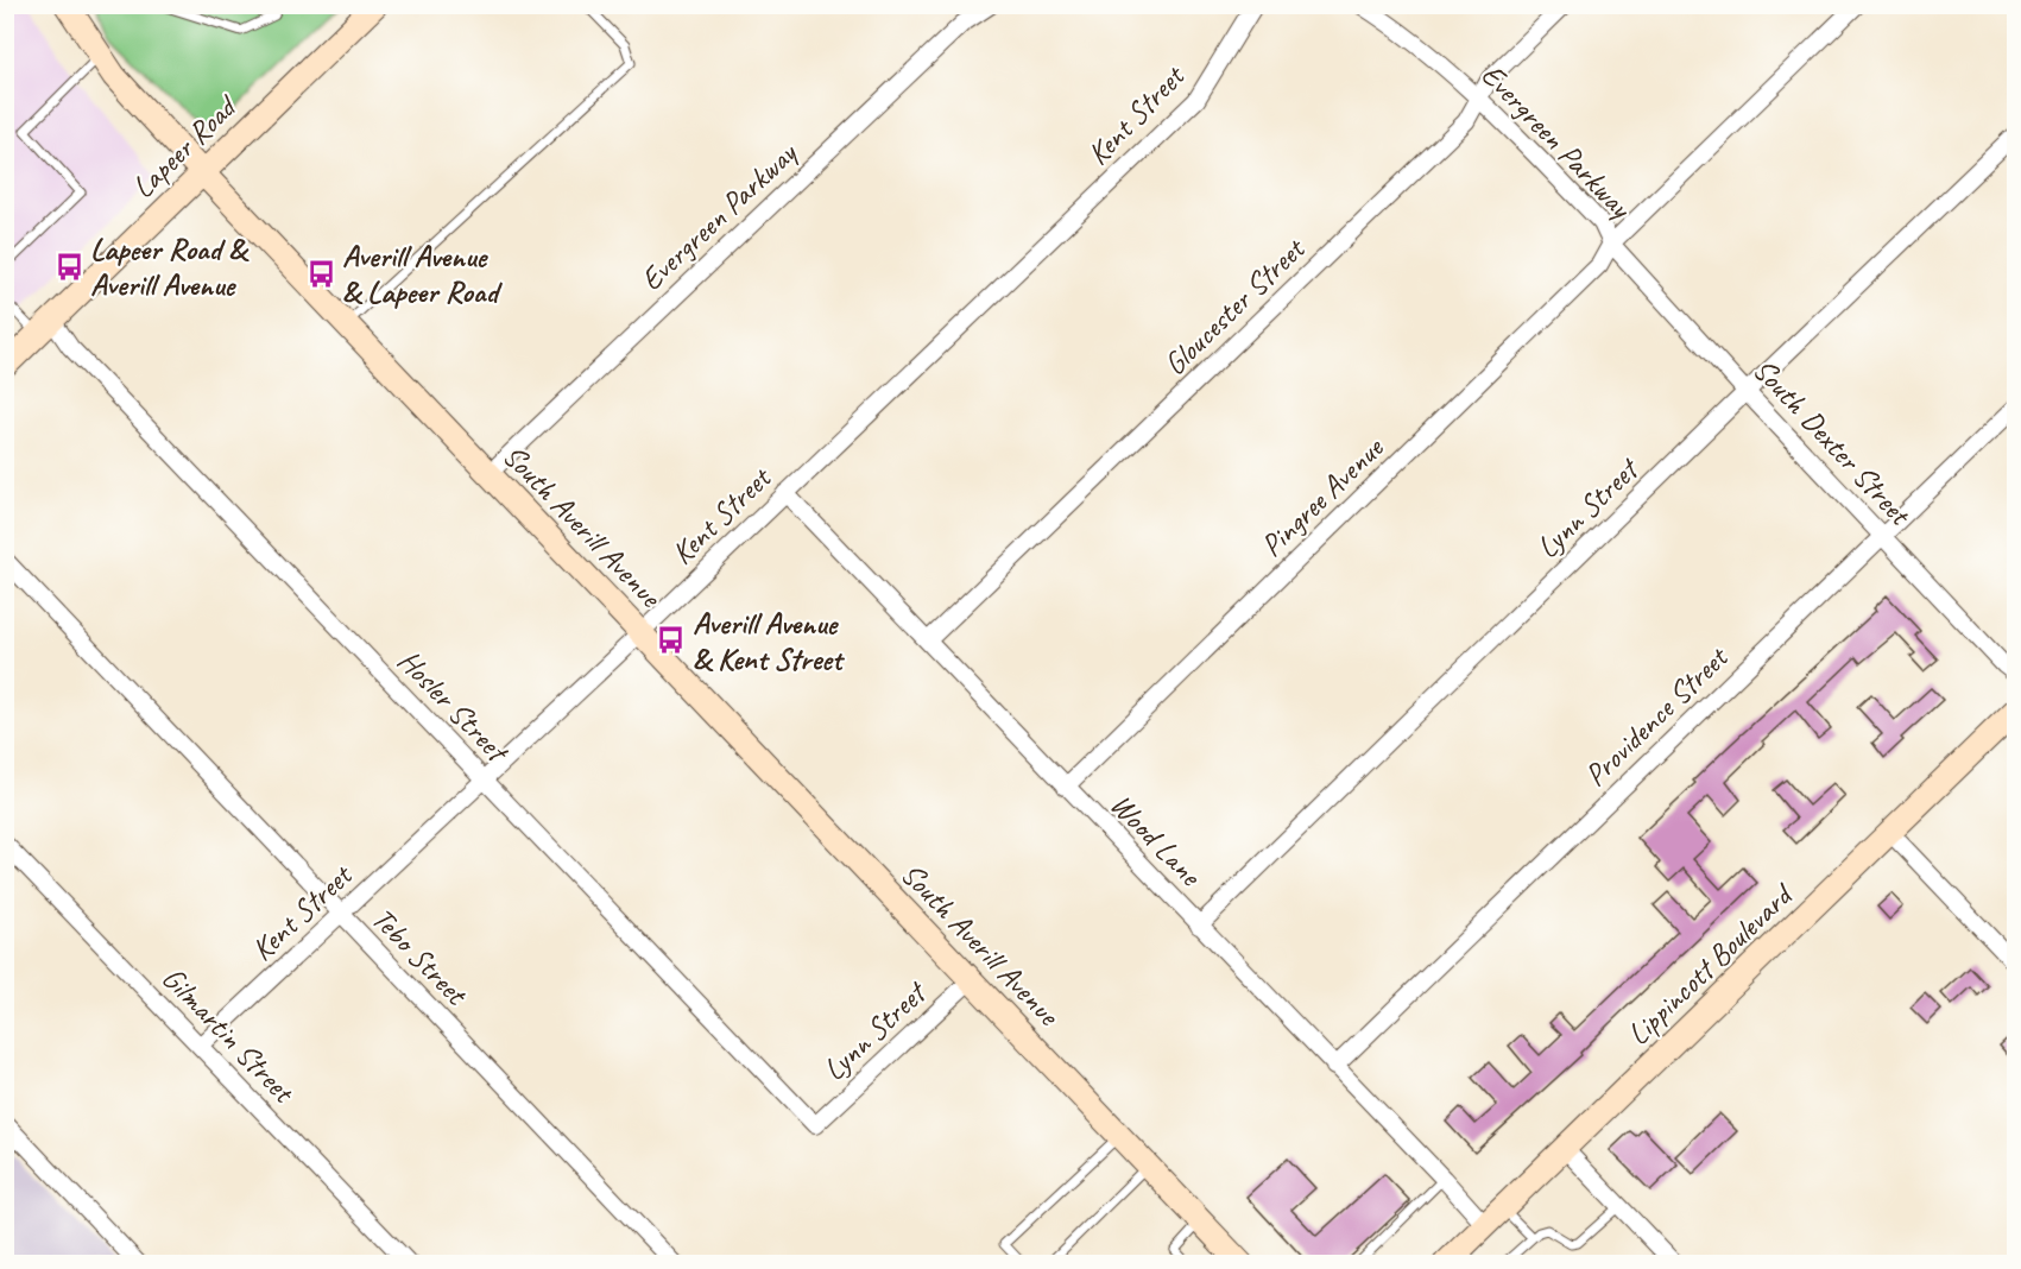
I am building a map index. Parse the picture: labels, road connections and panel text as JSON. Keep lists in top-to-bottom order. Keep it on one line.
{"streets":{"street":["Kent Street","Evergreen Parkway","Lapeer Road","Gloucester Street","South Dexter Street","Pingree Avenue","Lynn Street","South Averill Avenue","Hosler Street","Providence Street","Wood Lane","Tebo Street","Lippincott Boulevard","Gilmartin Street"]},"crossings":[["Kent Street","South Averill Avenue"],["Kent Street","Hosler Street"],["Kent Street","Wood Lane"],["Kent Street","Tebo Street"],["Kent Street","Gilmartin Street"],["Evergreen Parkway","Gloucester Street"],["Evergreen Parkway","South Dexter Street"],["Evergreen Parkway","Pingree Avenue"],["Evergreen Parkway","South Averill Avenue"],["Lapeer Road","South Averill Avenue"],["Lapeer Road","Hosler Street"],["Gloucester Street","Wood Lane"],["South Dexter Street","Pingree Avenue"],["South Dexter Street","Lynn Street"],["South Dexter Street","Providence Street"],["Pingree Avenue","Wood Lane"],["Lynn Street","South Averill Avenue"],["Lynn Street","Hosler Street"],["Lynn Street","Wood Lane"],["Providence Street","Wood Lane"],["Wood Lane","Lippincott Boulevard"]],"places":{"bus stop":["Lapeer Road & Averill Avenue","Averill Avenue & Lapeer Road","Averill Avenue & Kent Street"]}}
